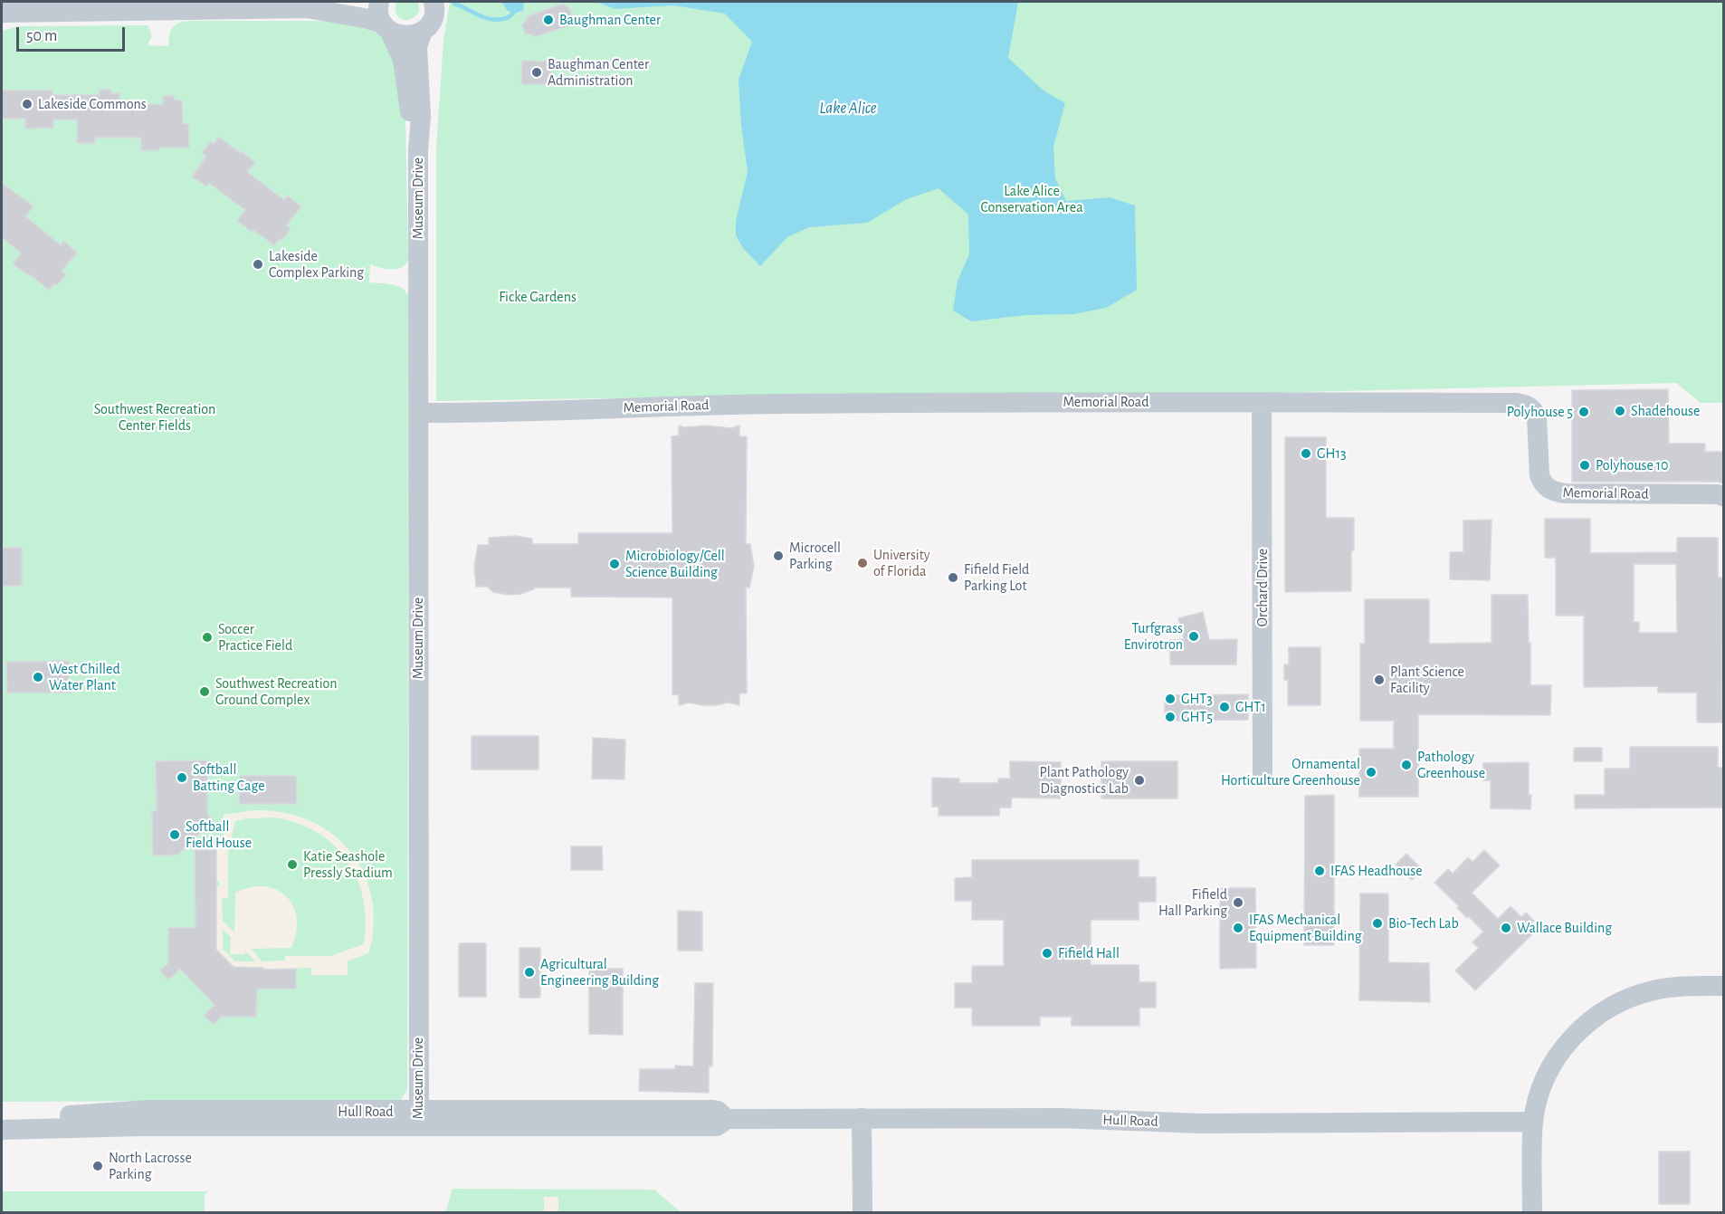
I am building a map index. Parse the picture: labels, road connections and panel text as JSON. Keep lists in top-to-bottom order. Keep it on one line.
{"streets":{"street":["Museum Drive","Memorial Road","Orchard Drive","Hull Road"]},"crossings":[["Museum Drive","Memorial Road"],["Museum Drive","Hull Road"],["Memorial Road","Orchard Drive"]],"water":["Lake Alice"],"parks":["Lake Alice Conservation Area","Ficke Gardens","Southwest Recreation Center Fields"],"places":["Baughman Center","Baughman Center Administration","Lakeside Commons","Lakeside Complex Parking","Shadehouse","Polyhouse 5","GH13","Polyhouse 10","Microcell Parking","University of Florida","Microbiology/Cell Science Building","Fifield Field Parking Lot","Turfgrass Envirotron","Soccer Practice Field","West Chilled Water Plant","Plant Science Facility","Southwest Recreation Ground Complex","GHT3","GHT1","GHT5","Pathology Greenhouse","Ornamental Horticulture Greenhouse","Softball Batting Cage","Plant Pathology Diagnostics Lab","Softball Field House","Katie Seashole Pressly Stadium","IFAS Headhouse","Fifield Hall Parking","Bio-Tech Lab","IFAS Mechanical Equipment Building","Wallace Building","Fifield Hall","Agricultural Engineering Building","North Lacrosse Parking"],"scale_bar":"50 m"}
